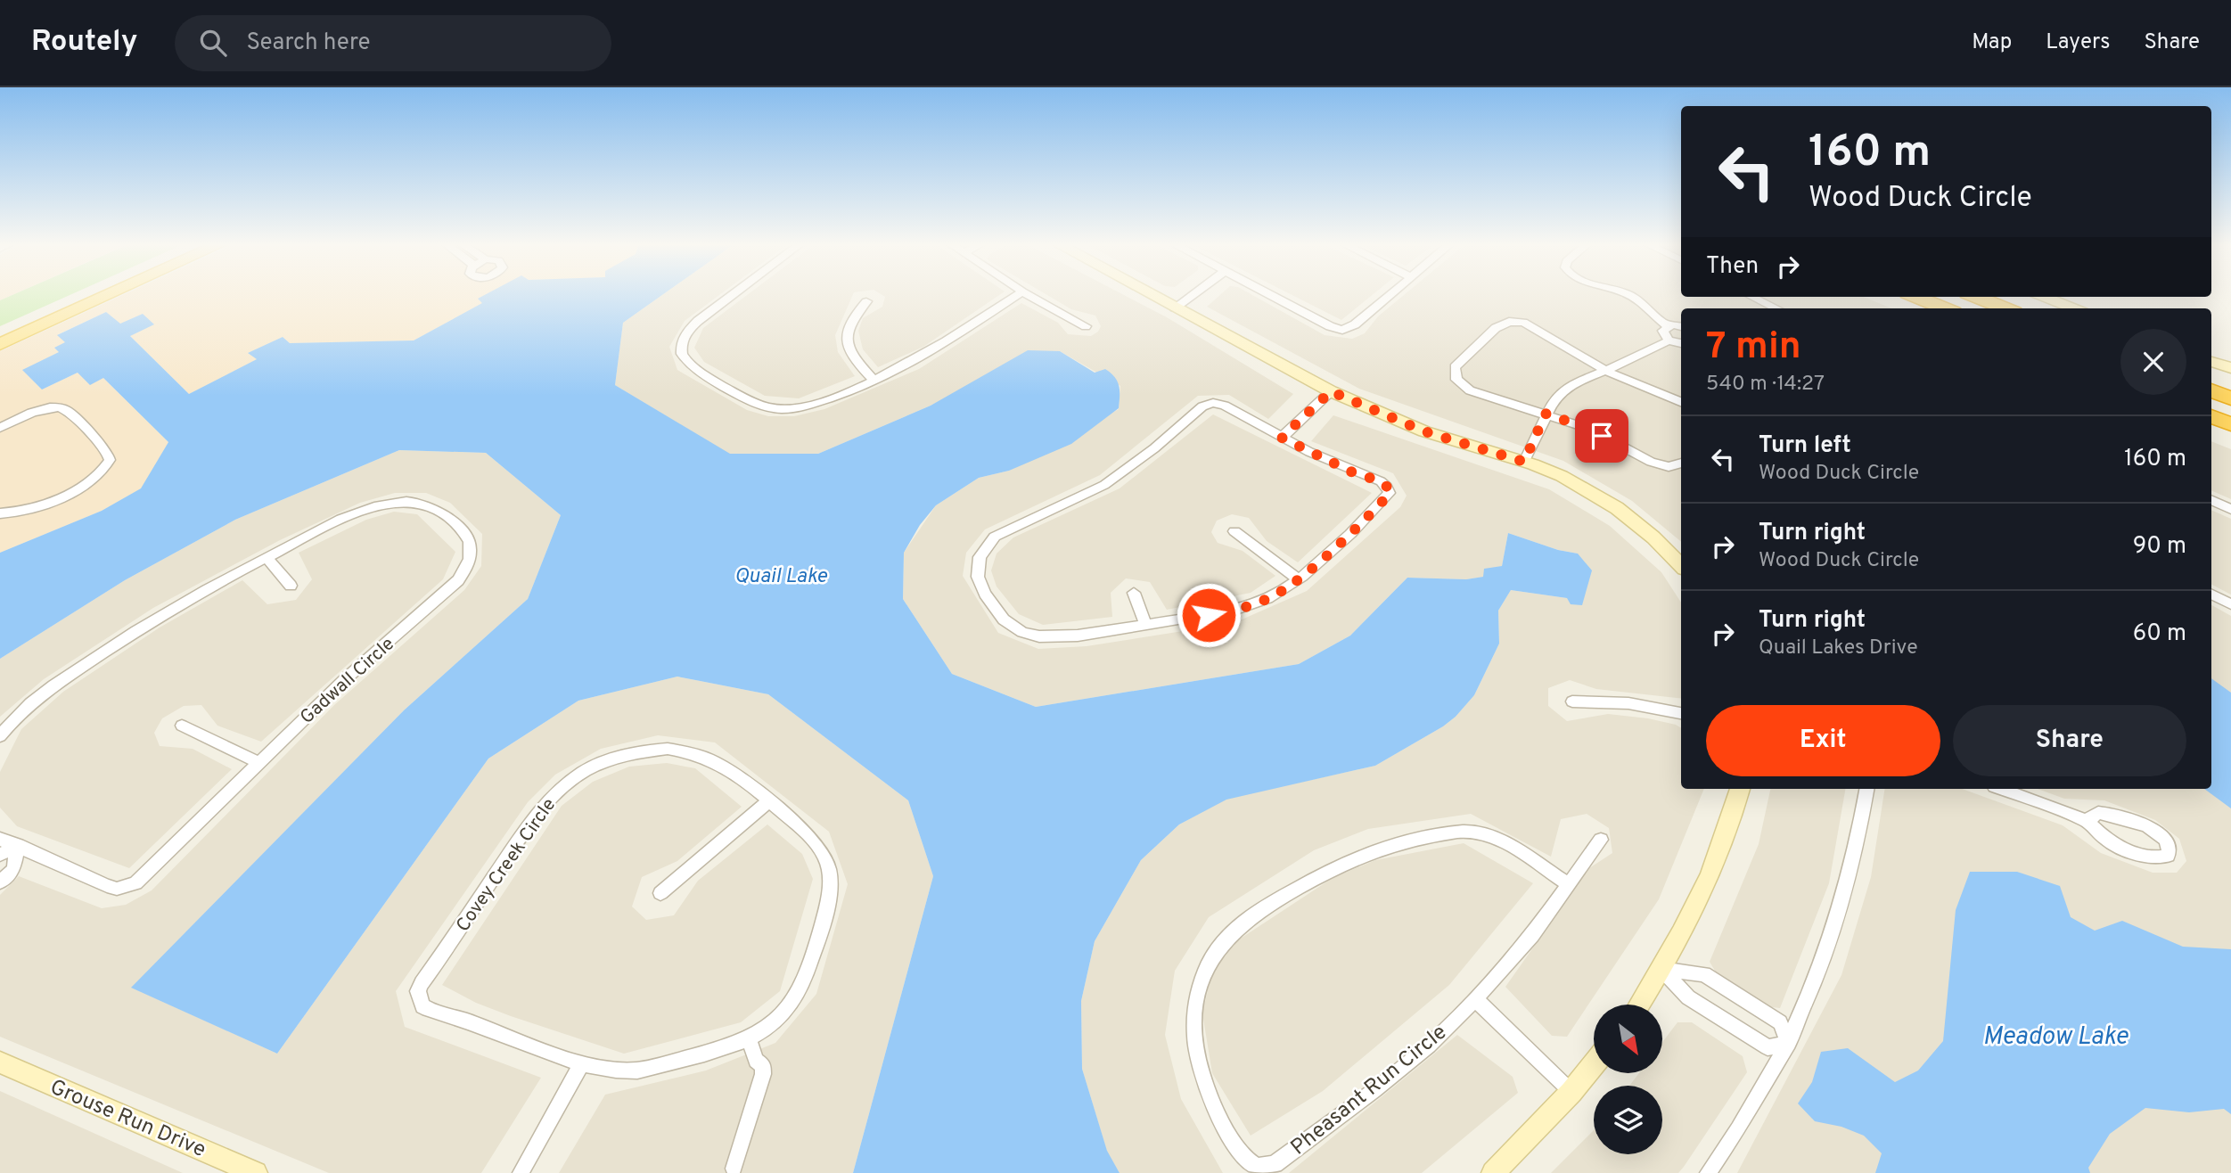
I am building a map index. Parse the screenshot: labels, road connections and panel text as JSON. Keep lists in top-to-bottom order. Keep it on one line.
{"streets":{"main road":["Grouse Run Drive"],"street":["Gadwall Circle","Covey Creek Circle","Pheasant Run Circle"]},"water":["Quail Lake","Meadow Lake"],"north":"bottom right","page":{"header":"Routely","search":"Search here","nav":["Map","Layers","Share"],"turn":["160 m","Wood Duck Circle"],"then":"Then","heading":["7 min","540 m · 14:27"],"list":[{"name":"Turn left","note":"Wood Duck Circle","value":"160 m"},{"name":"Turn right","note":"Wood Duck Circle","value":"90 m"},{"name":"Turn right","note":"Quail Lakes Drive","value":"60 m"}],"buttons":["Exit","Share"]}}
